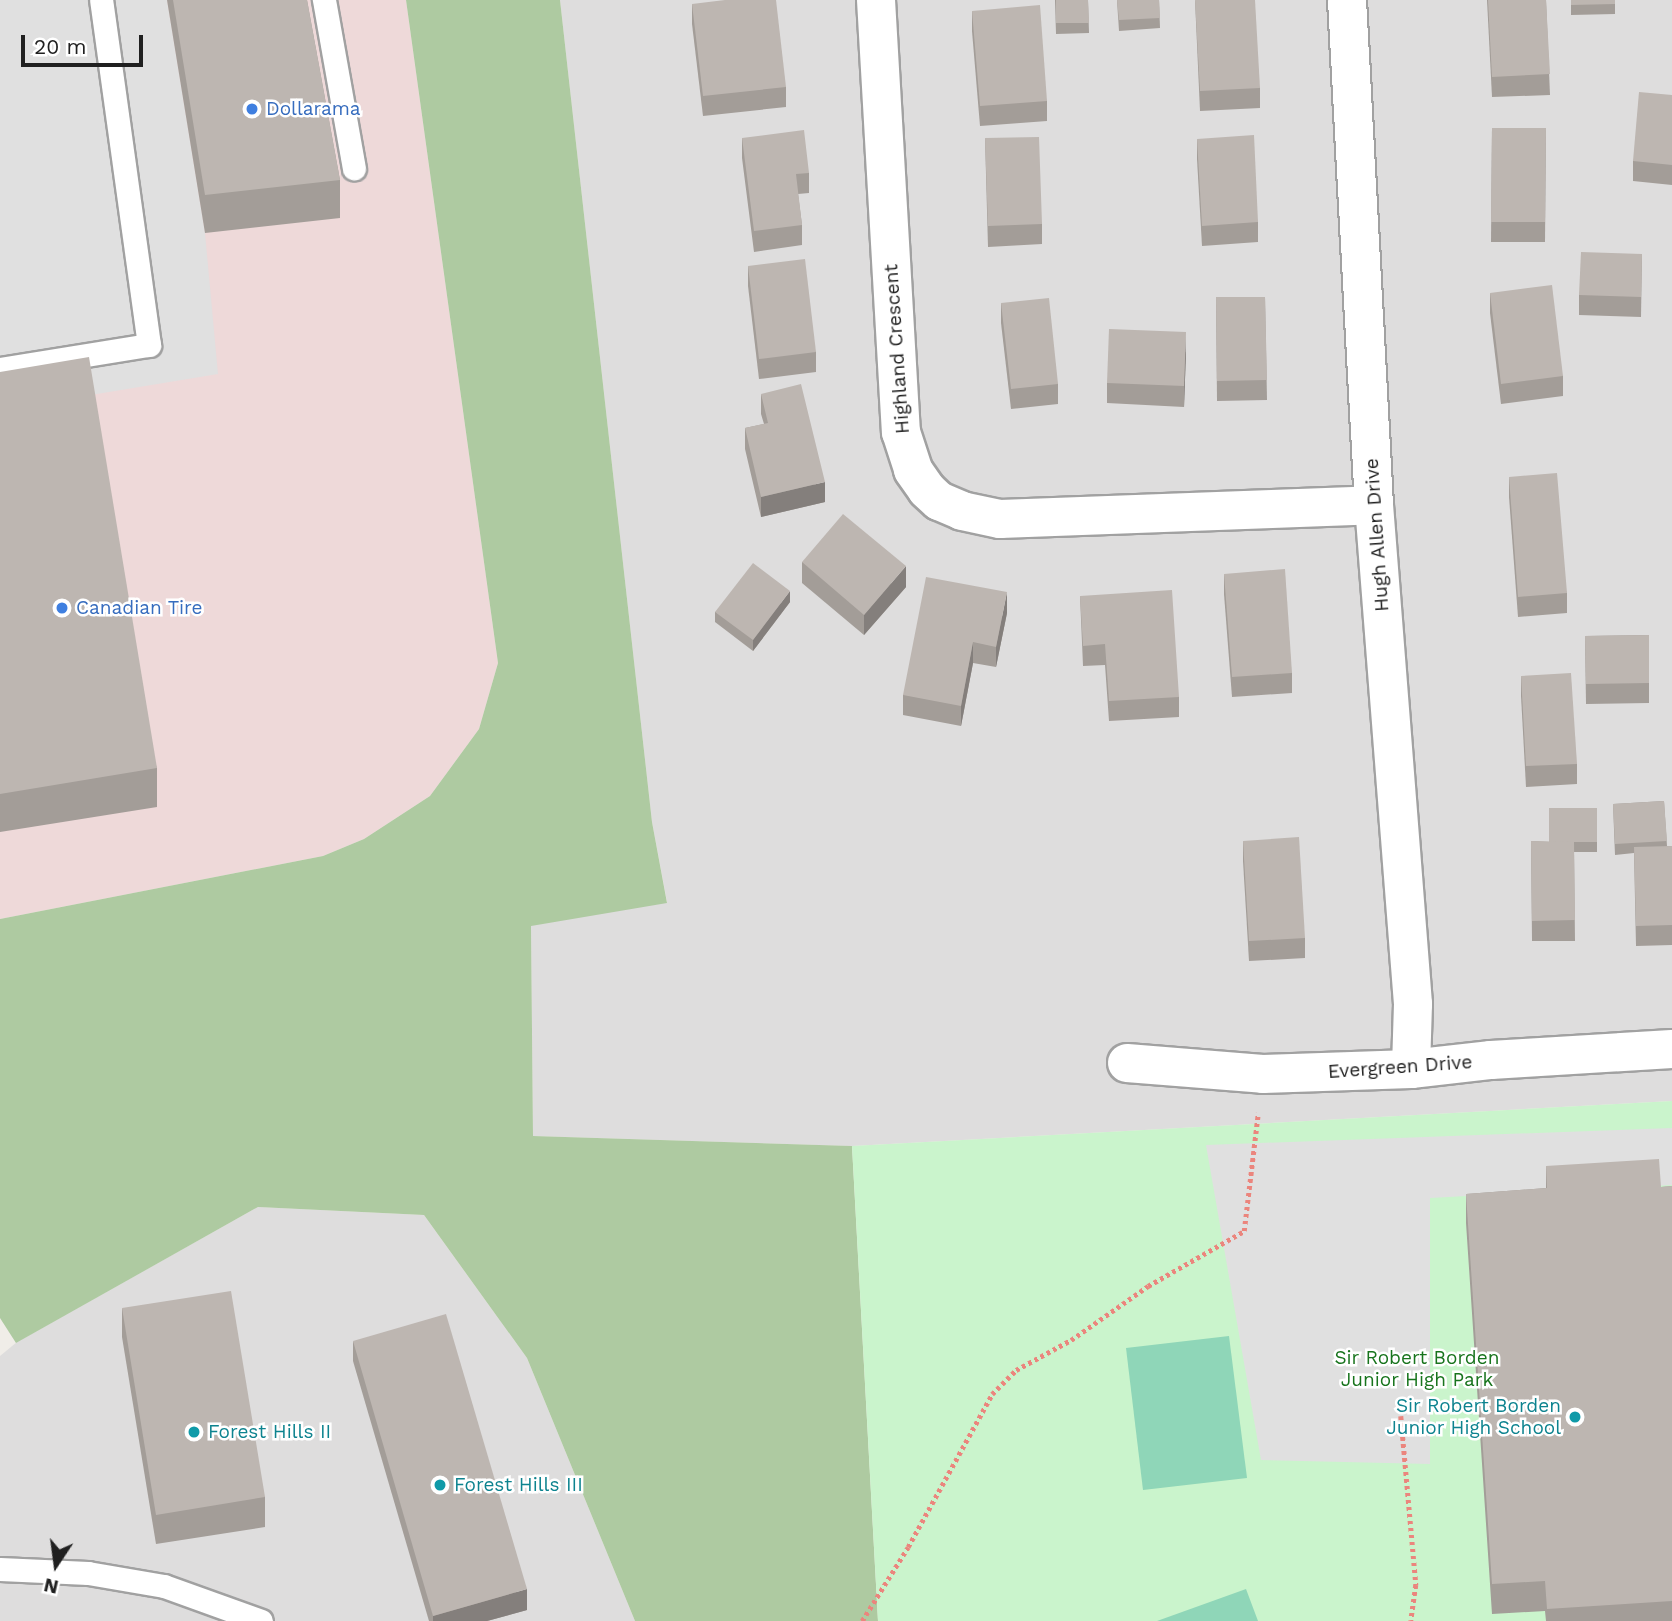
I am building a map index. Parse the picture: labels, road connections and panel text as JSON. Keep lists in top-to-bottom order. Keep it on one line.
{"streets":{"street":["Highland Crescent","Hugh Allen Drive","Evergreen Drive"]},"crossings":[["Highland Crescent","Hugh Allen Drive"],["Hugh Allen Drive","Evergreen Drive"]],"parks":["Sir Robert Borden Junior High Park"],"places":["Dollarama","Canadian Tire","Sir Robert Borden Junior High School","Forest Hills II","Forest Hills III"],"scale_bar":"20 m","north":"bottom"}
